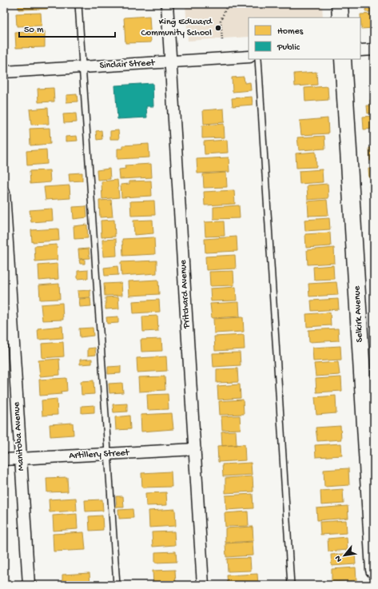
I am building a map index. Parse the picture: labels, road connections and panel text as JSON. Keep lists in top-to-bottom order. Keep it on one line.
{"streets":{"main road":["Selkirk Avenue"],"street":["Sinclair Street","Pritchard Avenue","Manitoba Avenue","Artillery Street"]},"crossings":[["Sinclair Street","Pritchard Avenue"],["Pritchard Avenue","Artillery Street"],["Manitoba Avenue","Artillery Street"]],"places":["King Edward Community School"],"legend":["Homes","Public"],"scale_bar":"50 m","north":"bottom left"}
